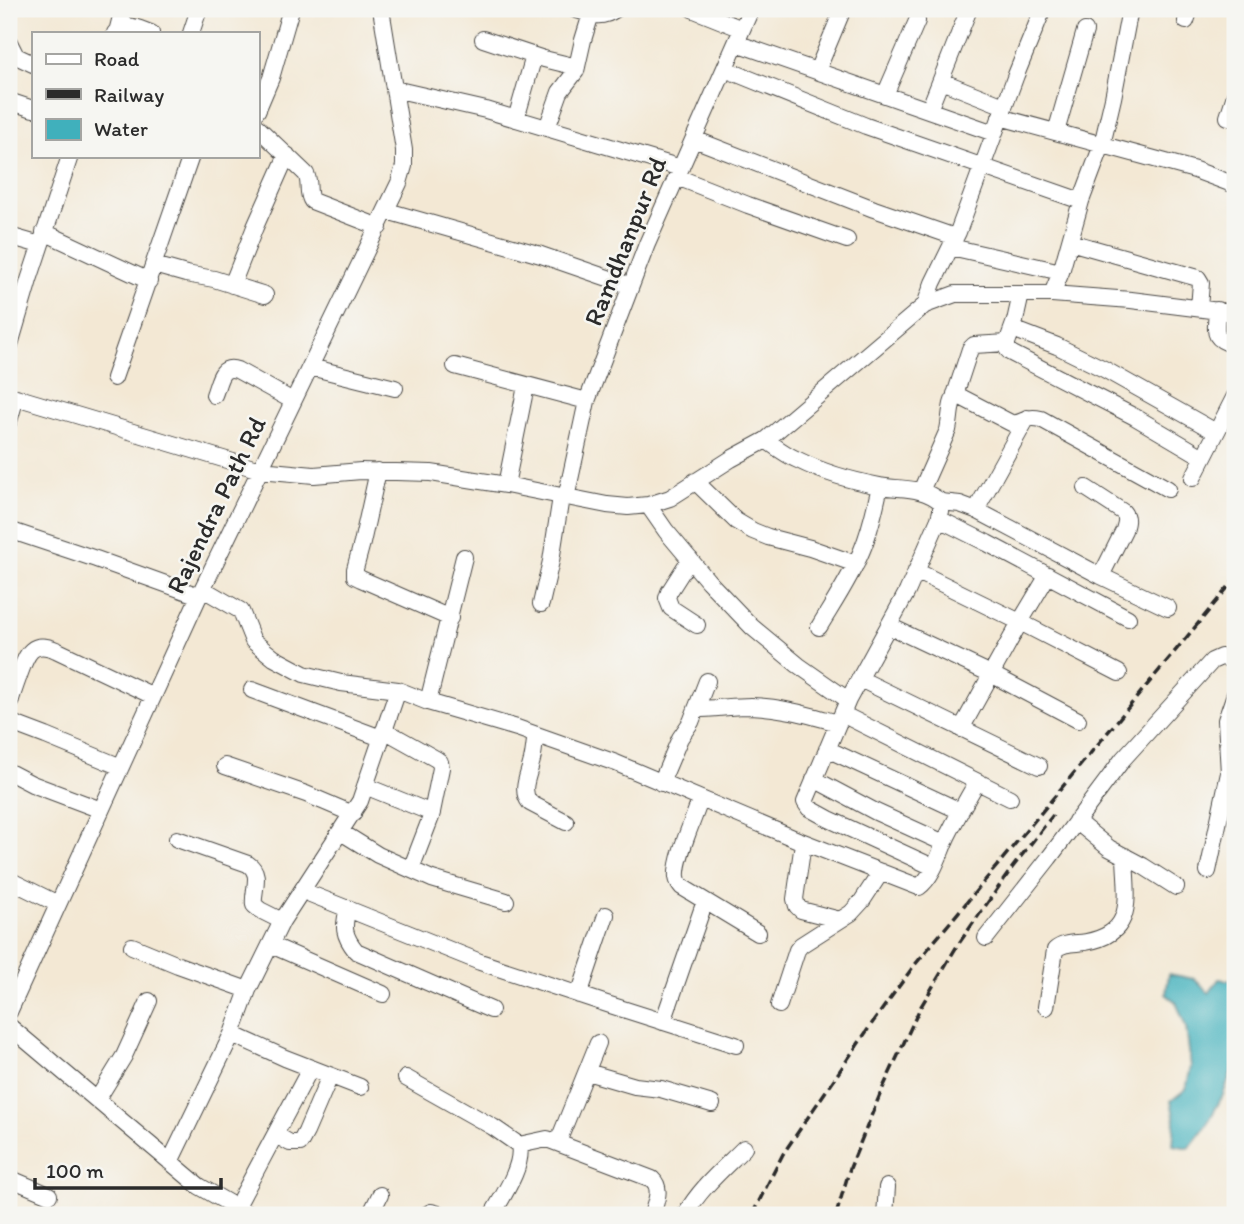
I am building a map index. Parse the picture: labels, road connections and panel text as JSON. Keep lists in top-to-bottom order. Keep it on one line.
{"streets":{"street":["Ramdhanpur Rd","Rajendra Path Rd"]},"legend":["Road","Railway","Water"],"scale_bar":"100 m"}
